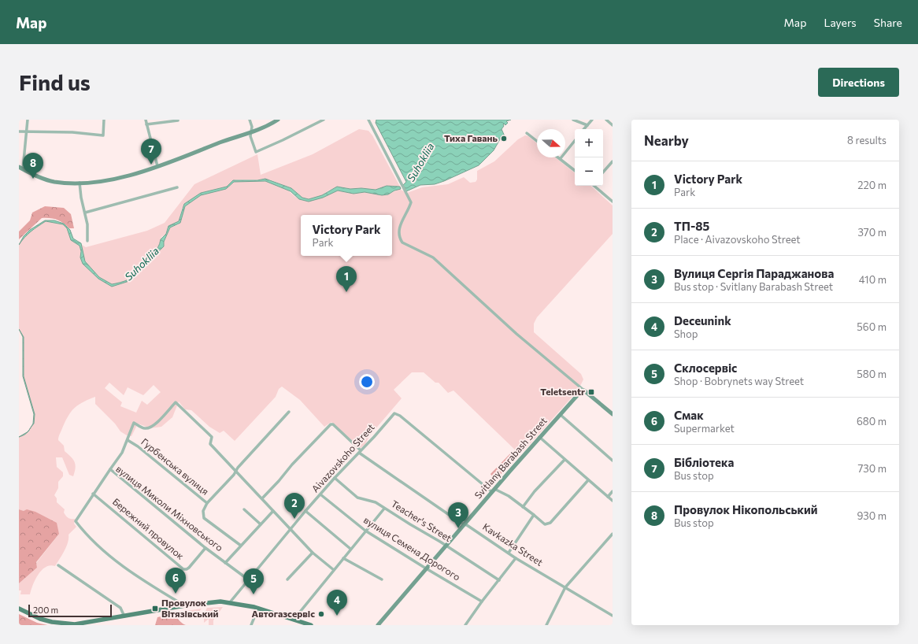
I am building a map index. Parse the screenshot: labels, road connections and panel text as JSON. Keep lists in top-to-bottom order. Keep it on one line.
{"streets":{"street":["Aivazovskoho Street","Svitlany Barabash Street","Гурбенська вулиця","вулиця Миколи Міхновського","Teacher's Street","Бережний провулок","Kavkazka Street","вулиця Семена Дорогого"]},"crossings":[["Aivazovskoho Street","Svitlany Barabash Street"],["Aivazovskoho Street","вулиця Миколи Міхновського"],["Aivazovskoho Street","Teacher's Street"],["Aivazovskoho Street","Kavkazka Street"],["Aivazovskoho Street","вулиця Семена Дорогого"],["Svitlany Barabash Street","Teacher's Street"],["Svitlany Barabash Street","Kavkazka Street"],["Svitlany Barabash Street","вулиця Семена Дорогого"],["вулиця Миколи Міхновського","Бережний провулок"]],"water":["Suhokliia"],"places":{"other":["Тиха Гавань","Автогазсервіс"],"transit":["Teletsentr","Провулок Вітязівський"]},"scale_bar":"200 m","north":"right","page":{"header":"Map","nav":["Map","Layers","Share"],"buttons":"Directions","title":"Find us","heading":["Nearby","8 results"],"map_buttons":["+","−"],"pins":["7","8","1","2","3","6","5","4"],"list":[{"mark":"1","name":"Victory Park","note":"Park","value":"220 m"},{"mark":"2","name":"ТП-85","note":"Place · Aivazovskoho Street","value":"370 m"},{"mark":"3","name":"Вулиця Сергія Параджанова","note":"Bus stop · Svitlany Barabash Street","value":"410 m"},{"mark":"4","name":"Deceunink","note":"Shop","value":"560 m"},{"mark":"5","name":"Склосервіс","note":"Shop · Bobrynets way Street","value":"580 m"},{"mark":"6","name":"Смак","note":"Supermarket","value":"680 m"},{"mark":"7","name":"Бібліотека","note":"Bus stop","value":"730 m"},{"mark":"8","name":"Провулок Нікопольський","note":"Bus stop","value":"930 m"}],"popup":["Victory Park","Park"],"scale":"200 m"}}
